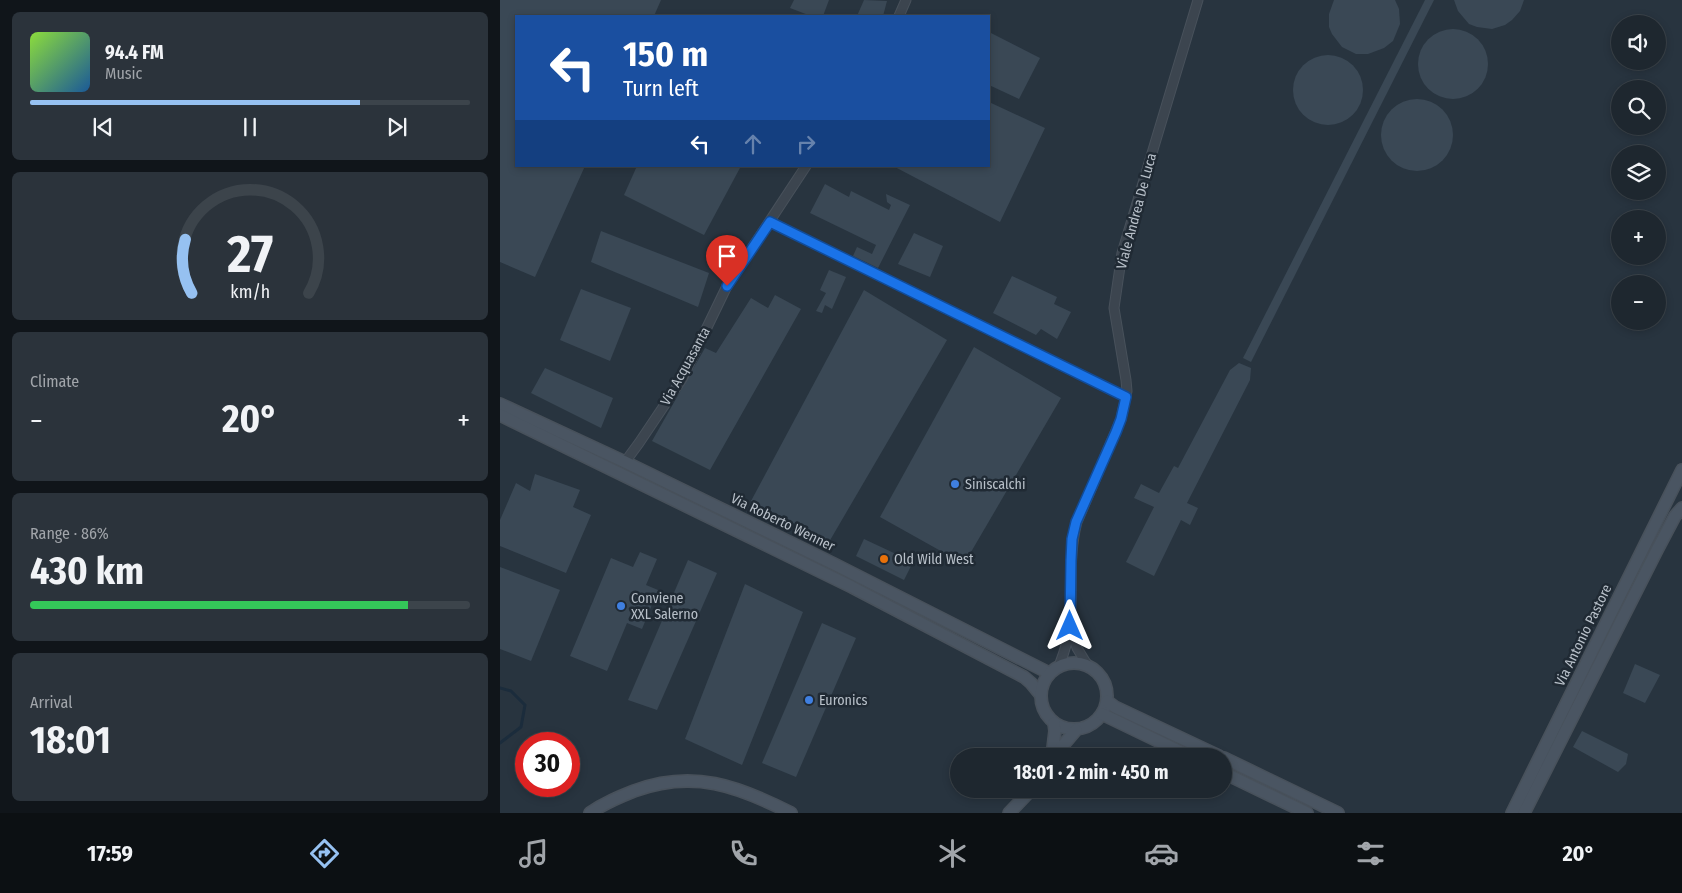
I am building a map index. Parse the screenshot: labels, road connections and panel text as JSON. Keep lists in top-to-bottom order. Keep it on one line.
{"streets":{"main road":["Via Roberto Wenner","Via Antonio Pastore"],"street":["Viale Andrea De Luca","Via Acquasanta"]},"crossings":[["Via Acquasanta","Via Roberto Wenner"]],"places":["Siniscalchi","Old Wild West","Conviene XXL Salerno","Euronics"],"page":{"map_buttons":["+","−"],"turn":["150 m","Turn left"],"song":["94.4 FM","Music"],"tile":["Climate",["Range · 86%","430 km"],["Arrival","18:01"]],"heat":["−","20°","+"],"limit":"30","trip":"18:01 · 2 min · 450 m","tabs":["17:59","20°"],"gauge":["27","km/h"]}}
